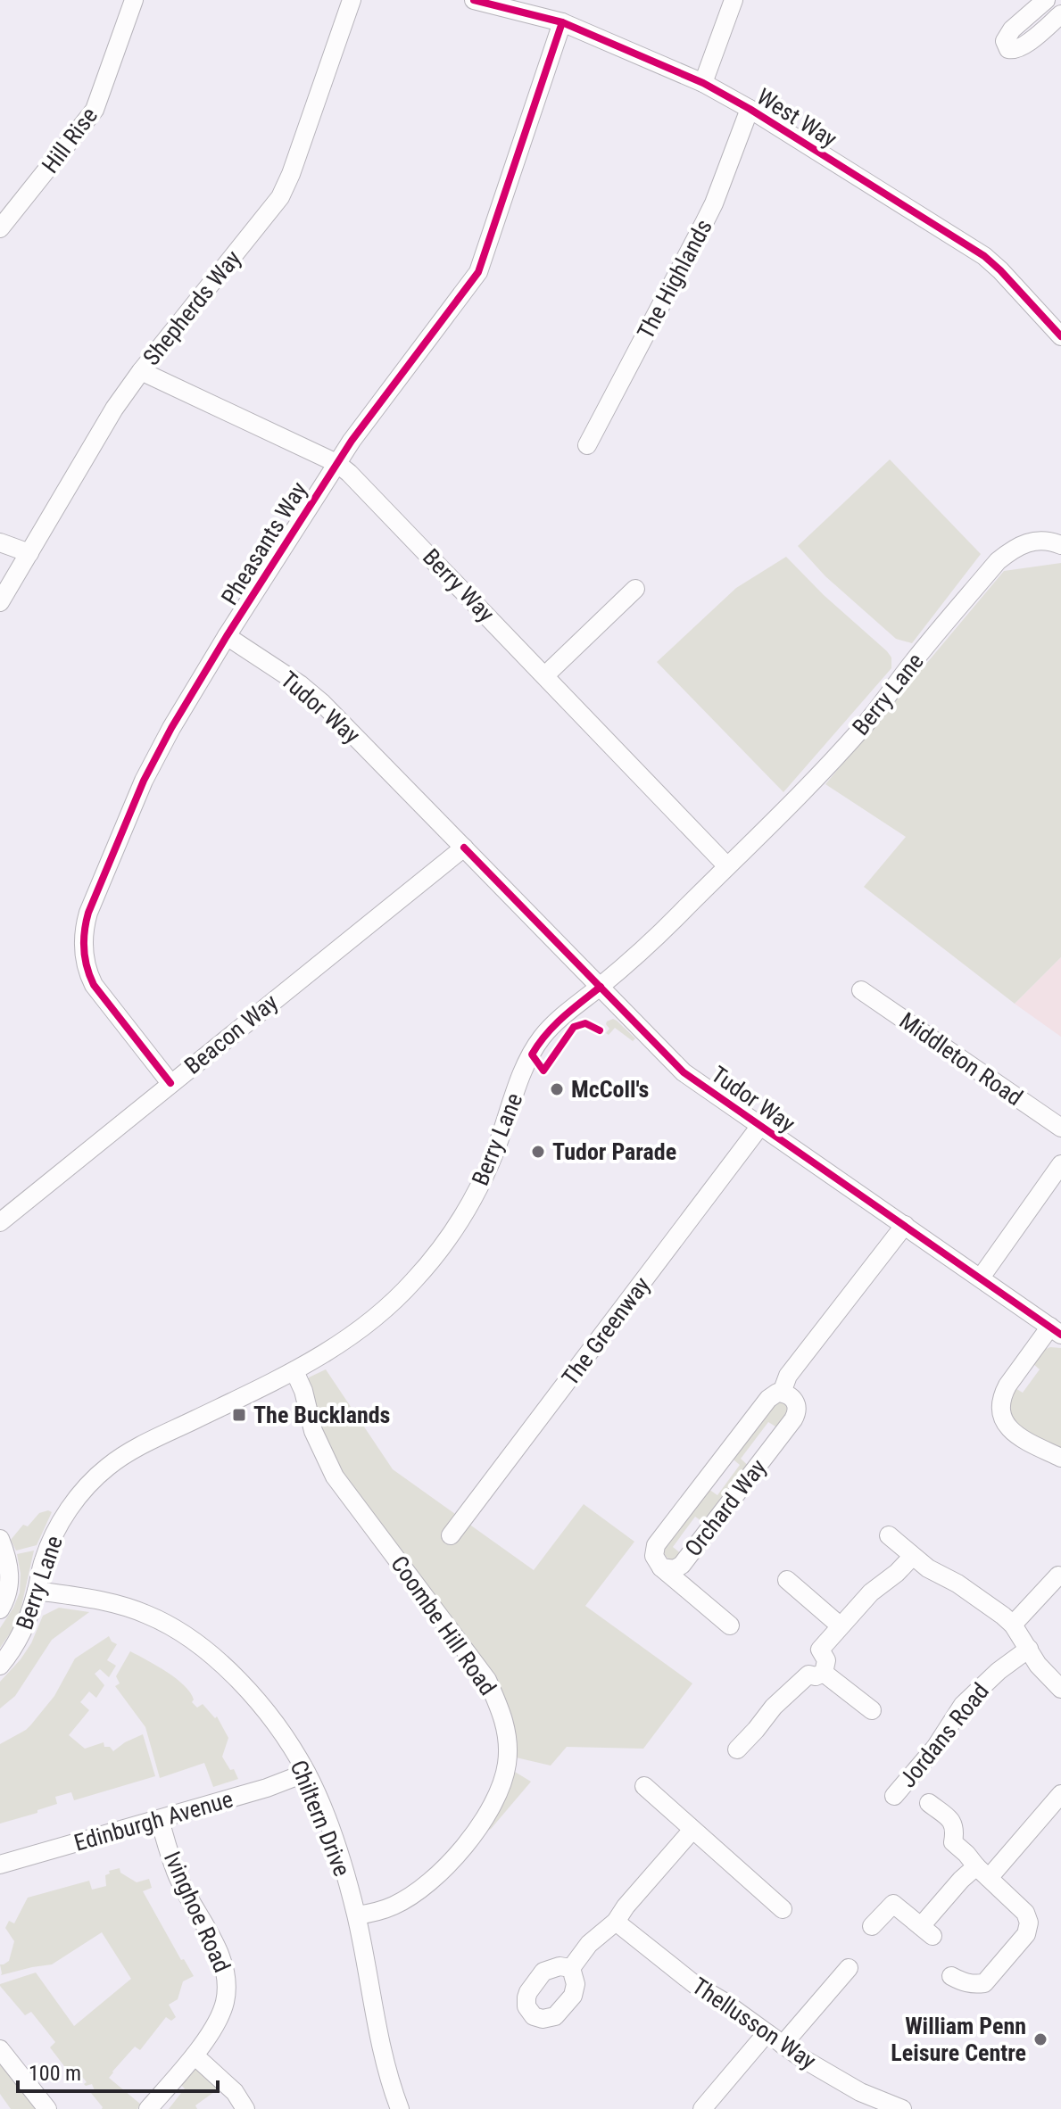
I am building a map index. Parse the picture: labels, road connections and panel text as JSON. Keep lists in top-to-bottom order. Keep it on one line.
{"streets":{"street":["West Way","Hill Rise","The Highlands","Shepherds Way","Pheasants Way","Berry Way","Berry Lane","Tudor Way","Beacon Way","Middleton Road","The Greenway","Orchard Way","Coombe Hill Road","Jordans Road","Chiltern Drive","Edinburgh Avenue","Ivinghoe Road","Thellusson Way"]},"crossings":[["West Way","The Highlands"],["West Way","Pheasants Way"],["Shepherds Way","Berry Way"],["Pheasants Way","Berry Way"],["Pheasants Way","Tudor Way"],["Pheasants Way","Beacon Way"],["Berry Way","Berry Lane"],["Berry Lane","Tudor Way"],["Berry Lane","Coombe Hill Road"],["Berry Lane","Chiltern Drive"],["Tudor Way","Beacon Way"],["Tudor Way","The Greenway"],["Tudor Way","Orchard Way"],["Coombe Hill Road","Chiltern Drive"],["Chiltern Drive","Edinburgh Avenue"],["Edinburgh Avenue","Ivinghoe Road"]],"places":{"other":["McColl's","Tudor Parade","William Penn Leisure Centre"],"transit":["The Bucklands"]},"scale_bar":"100 m"}
